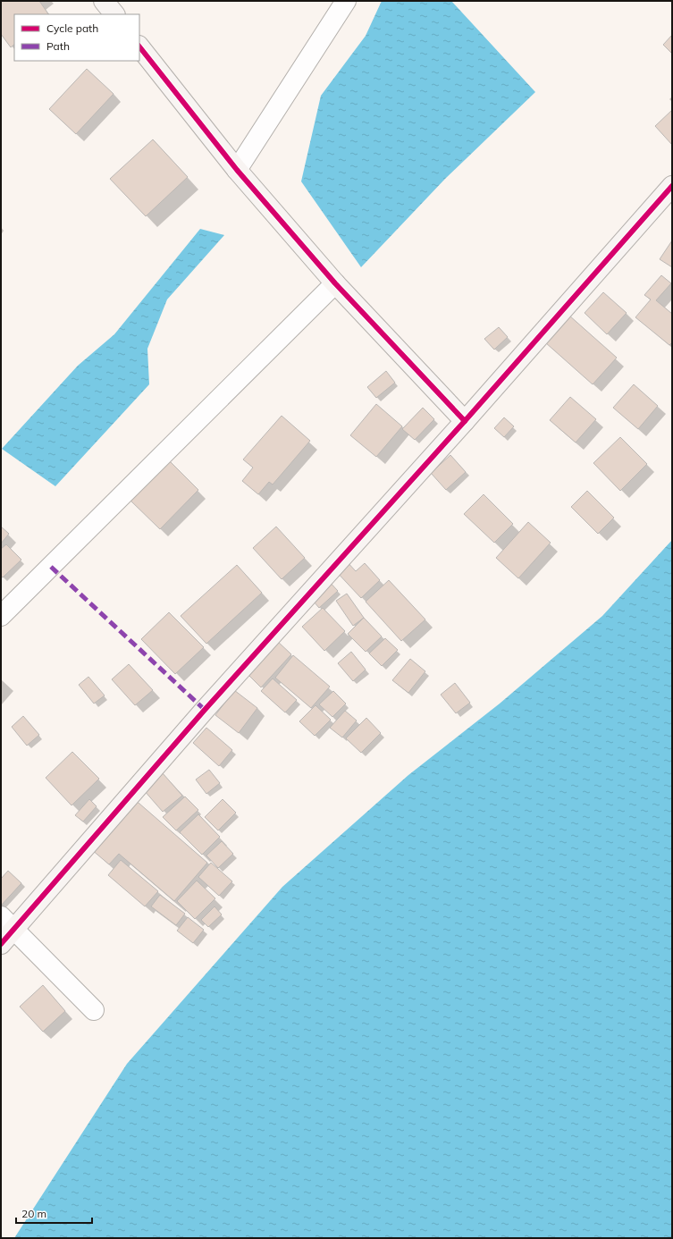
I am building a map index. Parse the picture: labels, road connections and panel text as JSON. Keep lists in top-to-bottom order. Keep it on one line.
{"legend":["Cycle path","Path"],"scale_bar":"20 m"}
